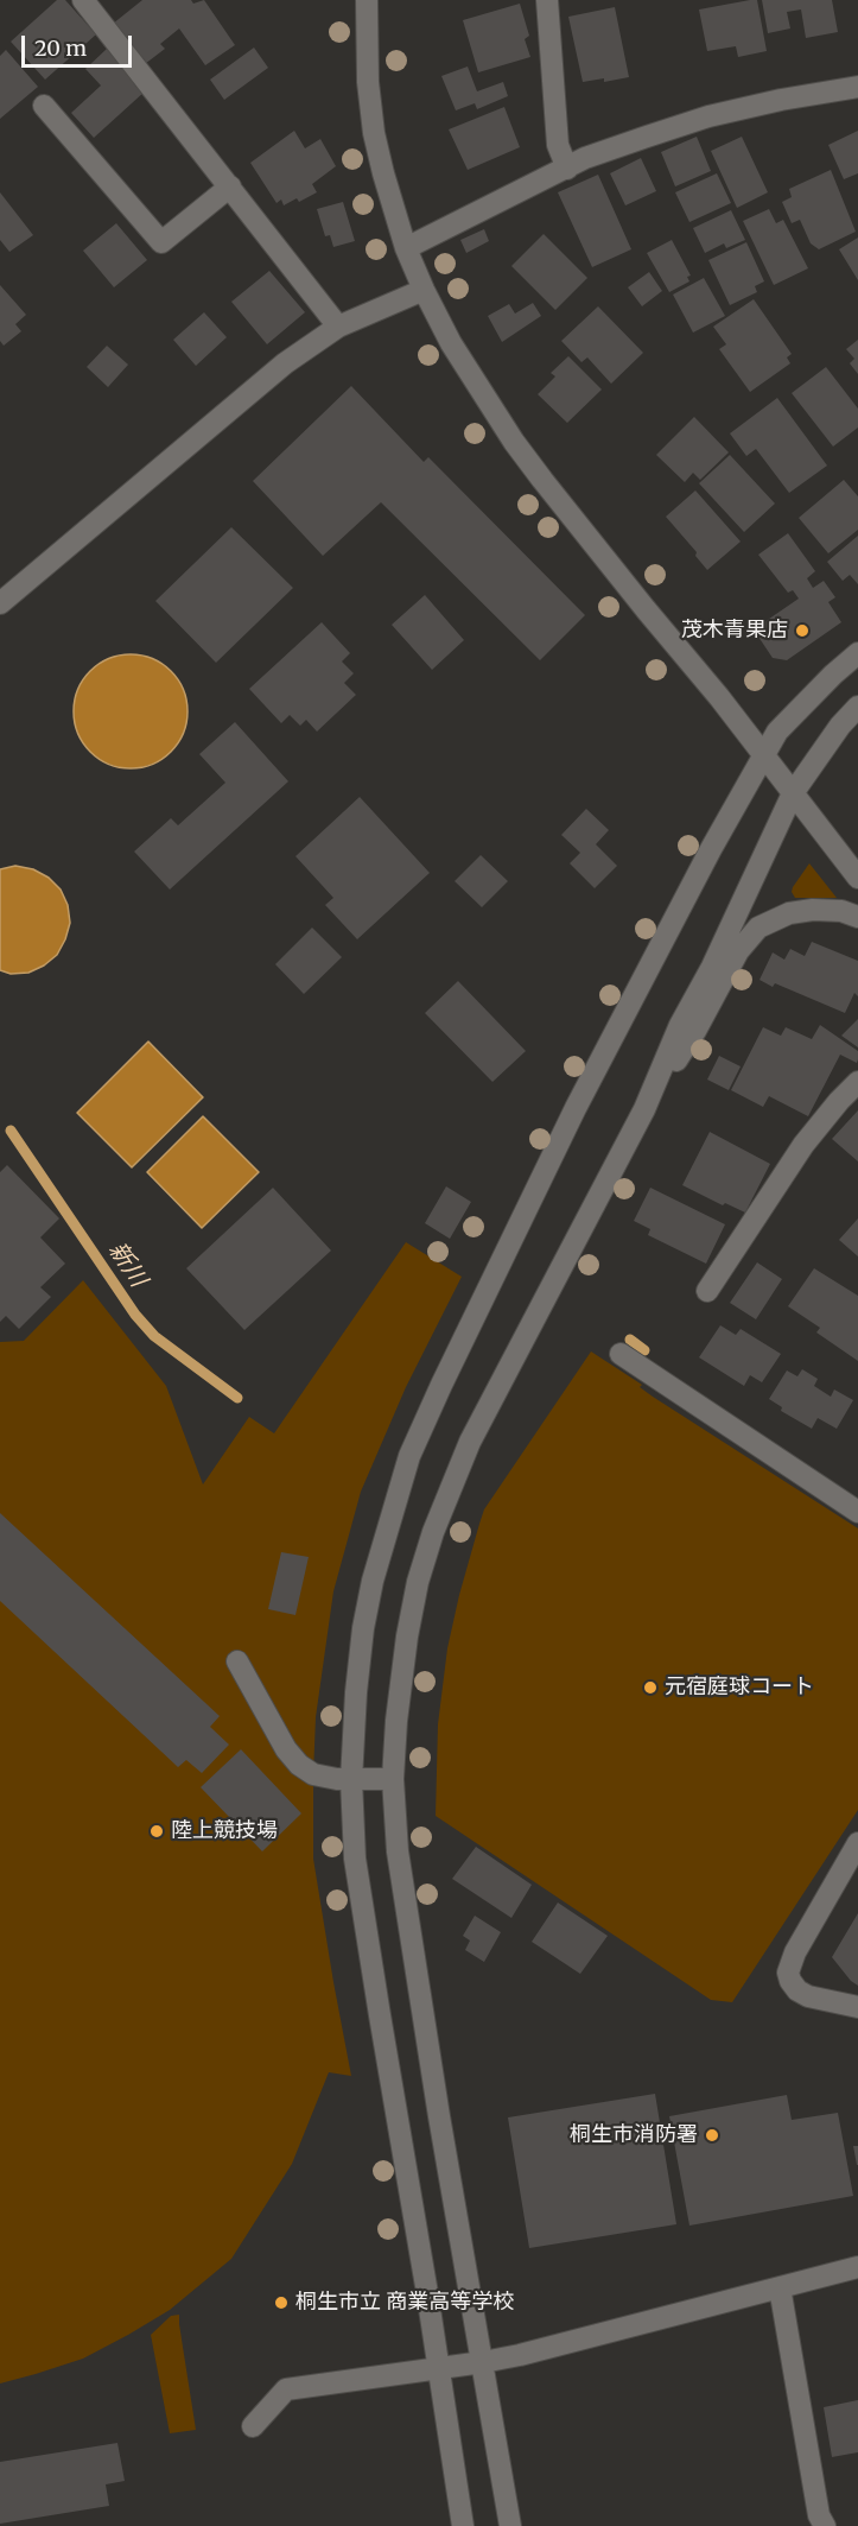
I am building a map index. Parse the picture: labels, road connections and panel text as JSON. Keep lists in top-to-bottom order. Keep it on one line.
{"water":["新川"],"places":["茂木青果店","元宿庭球コート","陸上競技場","桐生市消防署","桐生市立 商業高等学校"],"scale_bar":"20 m"}
